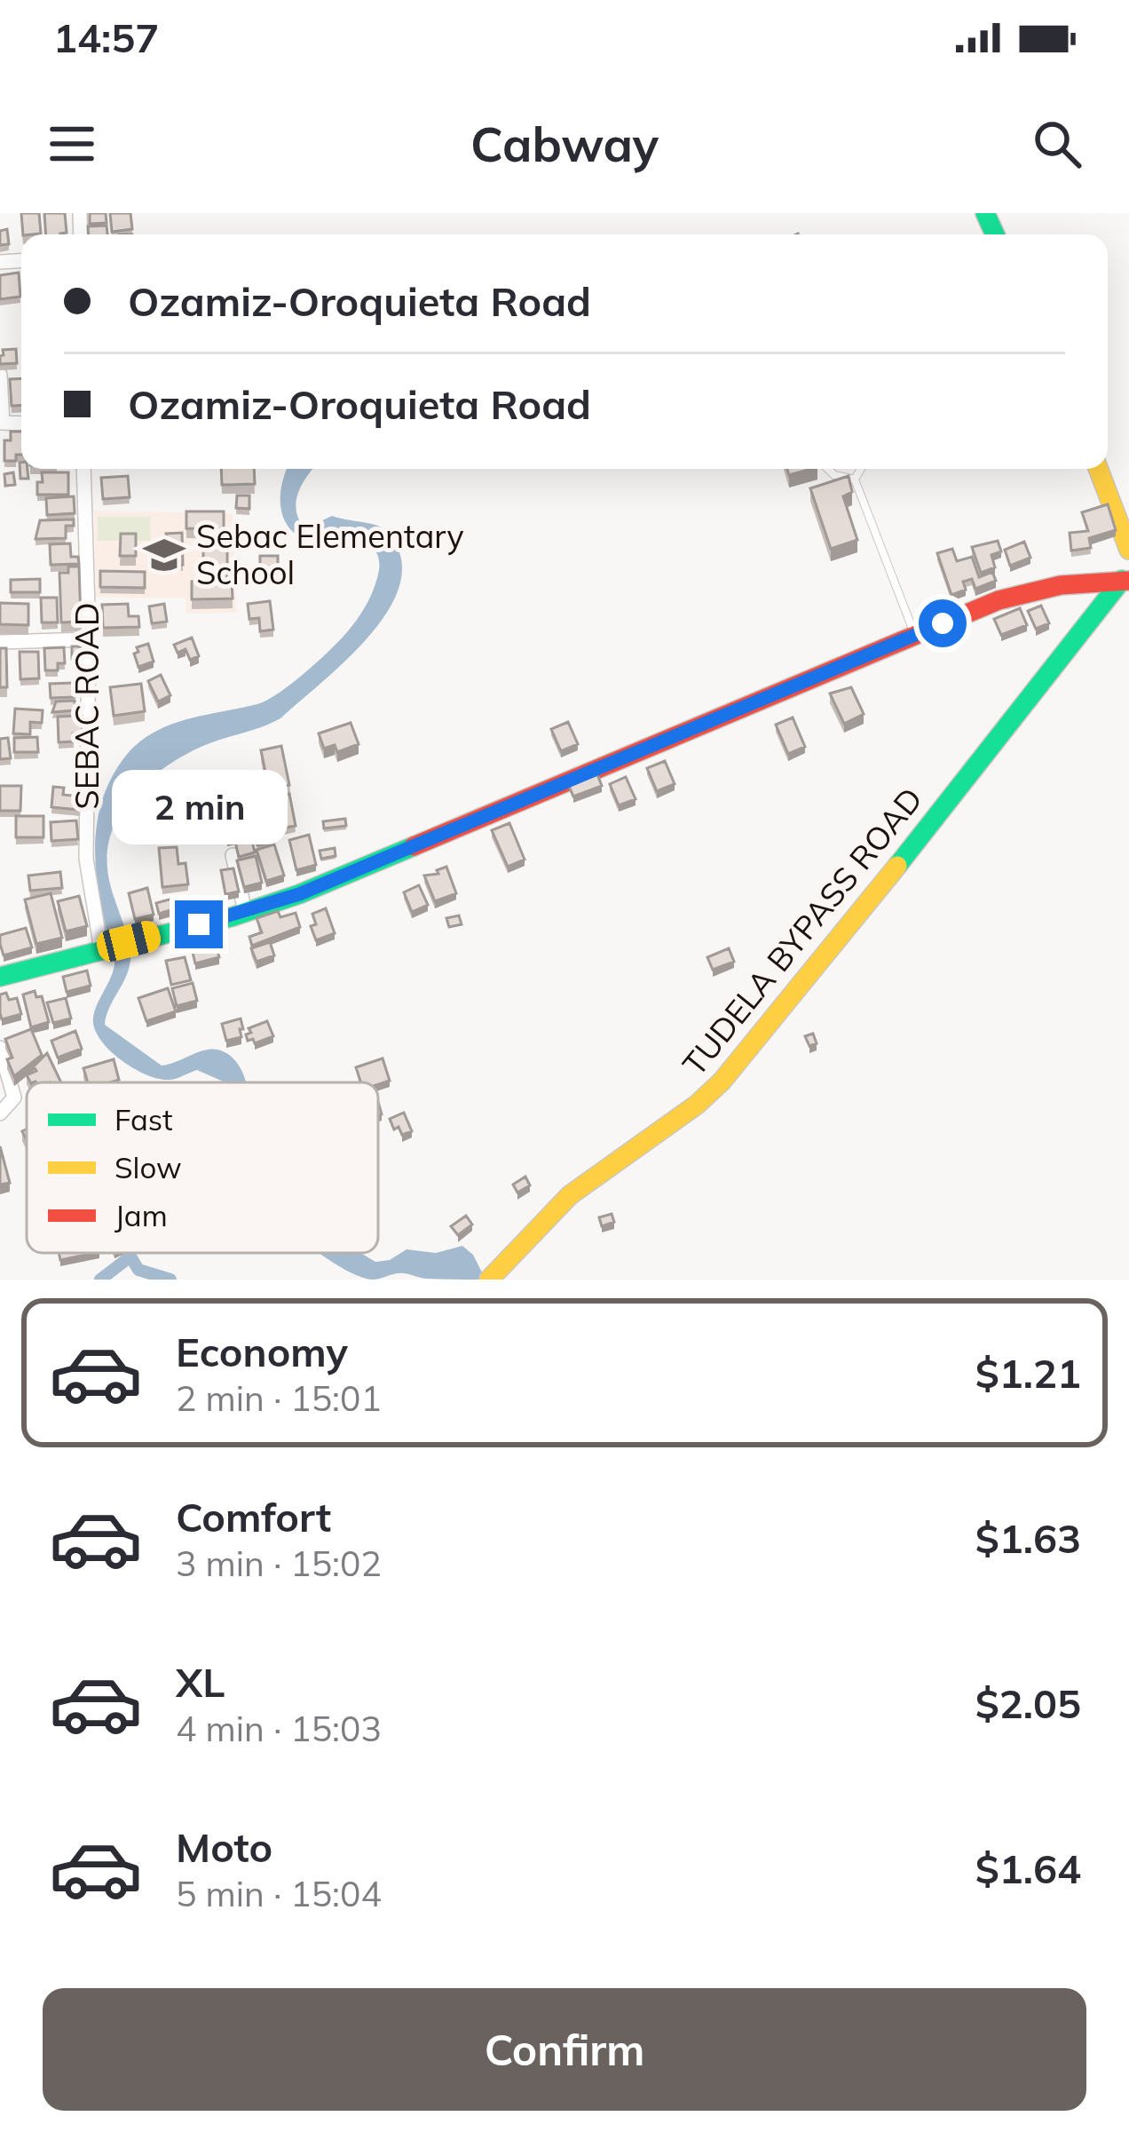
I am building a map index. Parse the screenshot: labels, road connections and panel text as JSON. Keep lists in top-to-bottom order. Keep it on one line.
{"streets":{"main road":["TUDELA BYPASS ROAD"],"street":["SEBAC ROAD"]},"places":{"school or university":["Sebac Elementary School"]},"legend":["Fast","Slow","Jam"],"page":{"status":"14:57","header":"Cabway","banner":["Ozamiz-Oroquieta Road","Ozamiz-Oroquieta Road"],"bubble":"2 min","list":[{"name":"Economy","note":"2 min · 15:01","value":"$1.21"},{"name":"Comfort","note":"3 min · 15:02","value":"$1.63"},{"name":"XL","note":"4 min · 15:03","value":"$2.05"},{"name":"Moto","note":"5 min · 15:04","value":"$1.64"}],"buttons":"Confirm"}}
